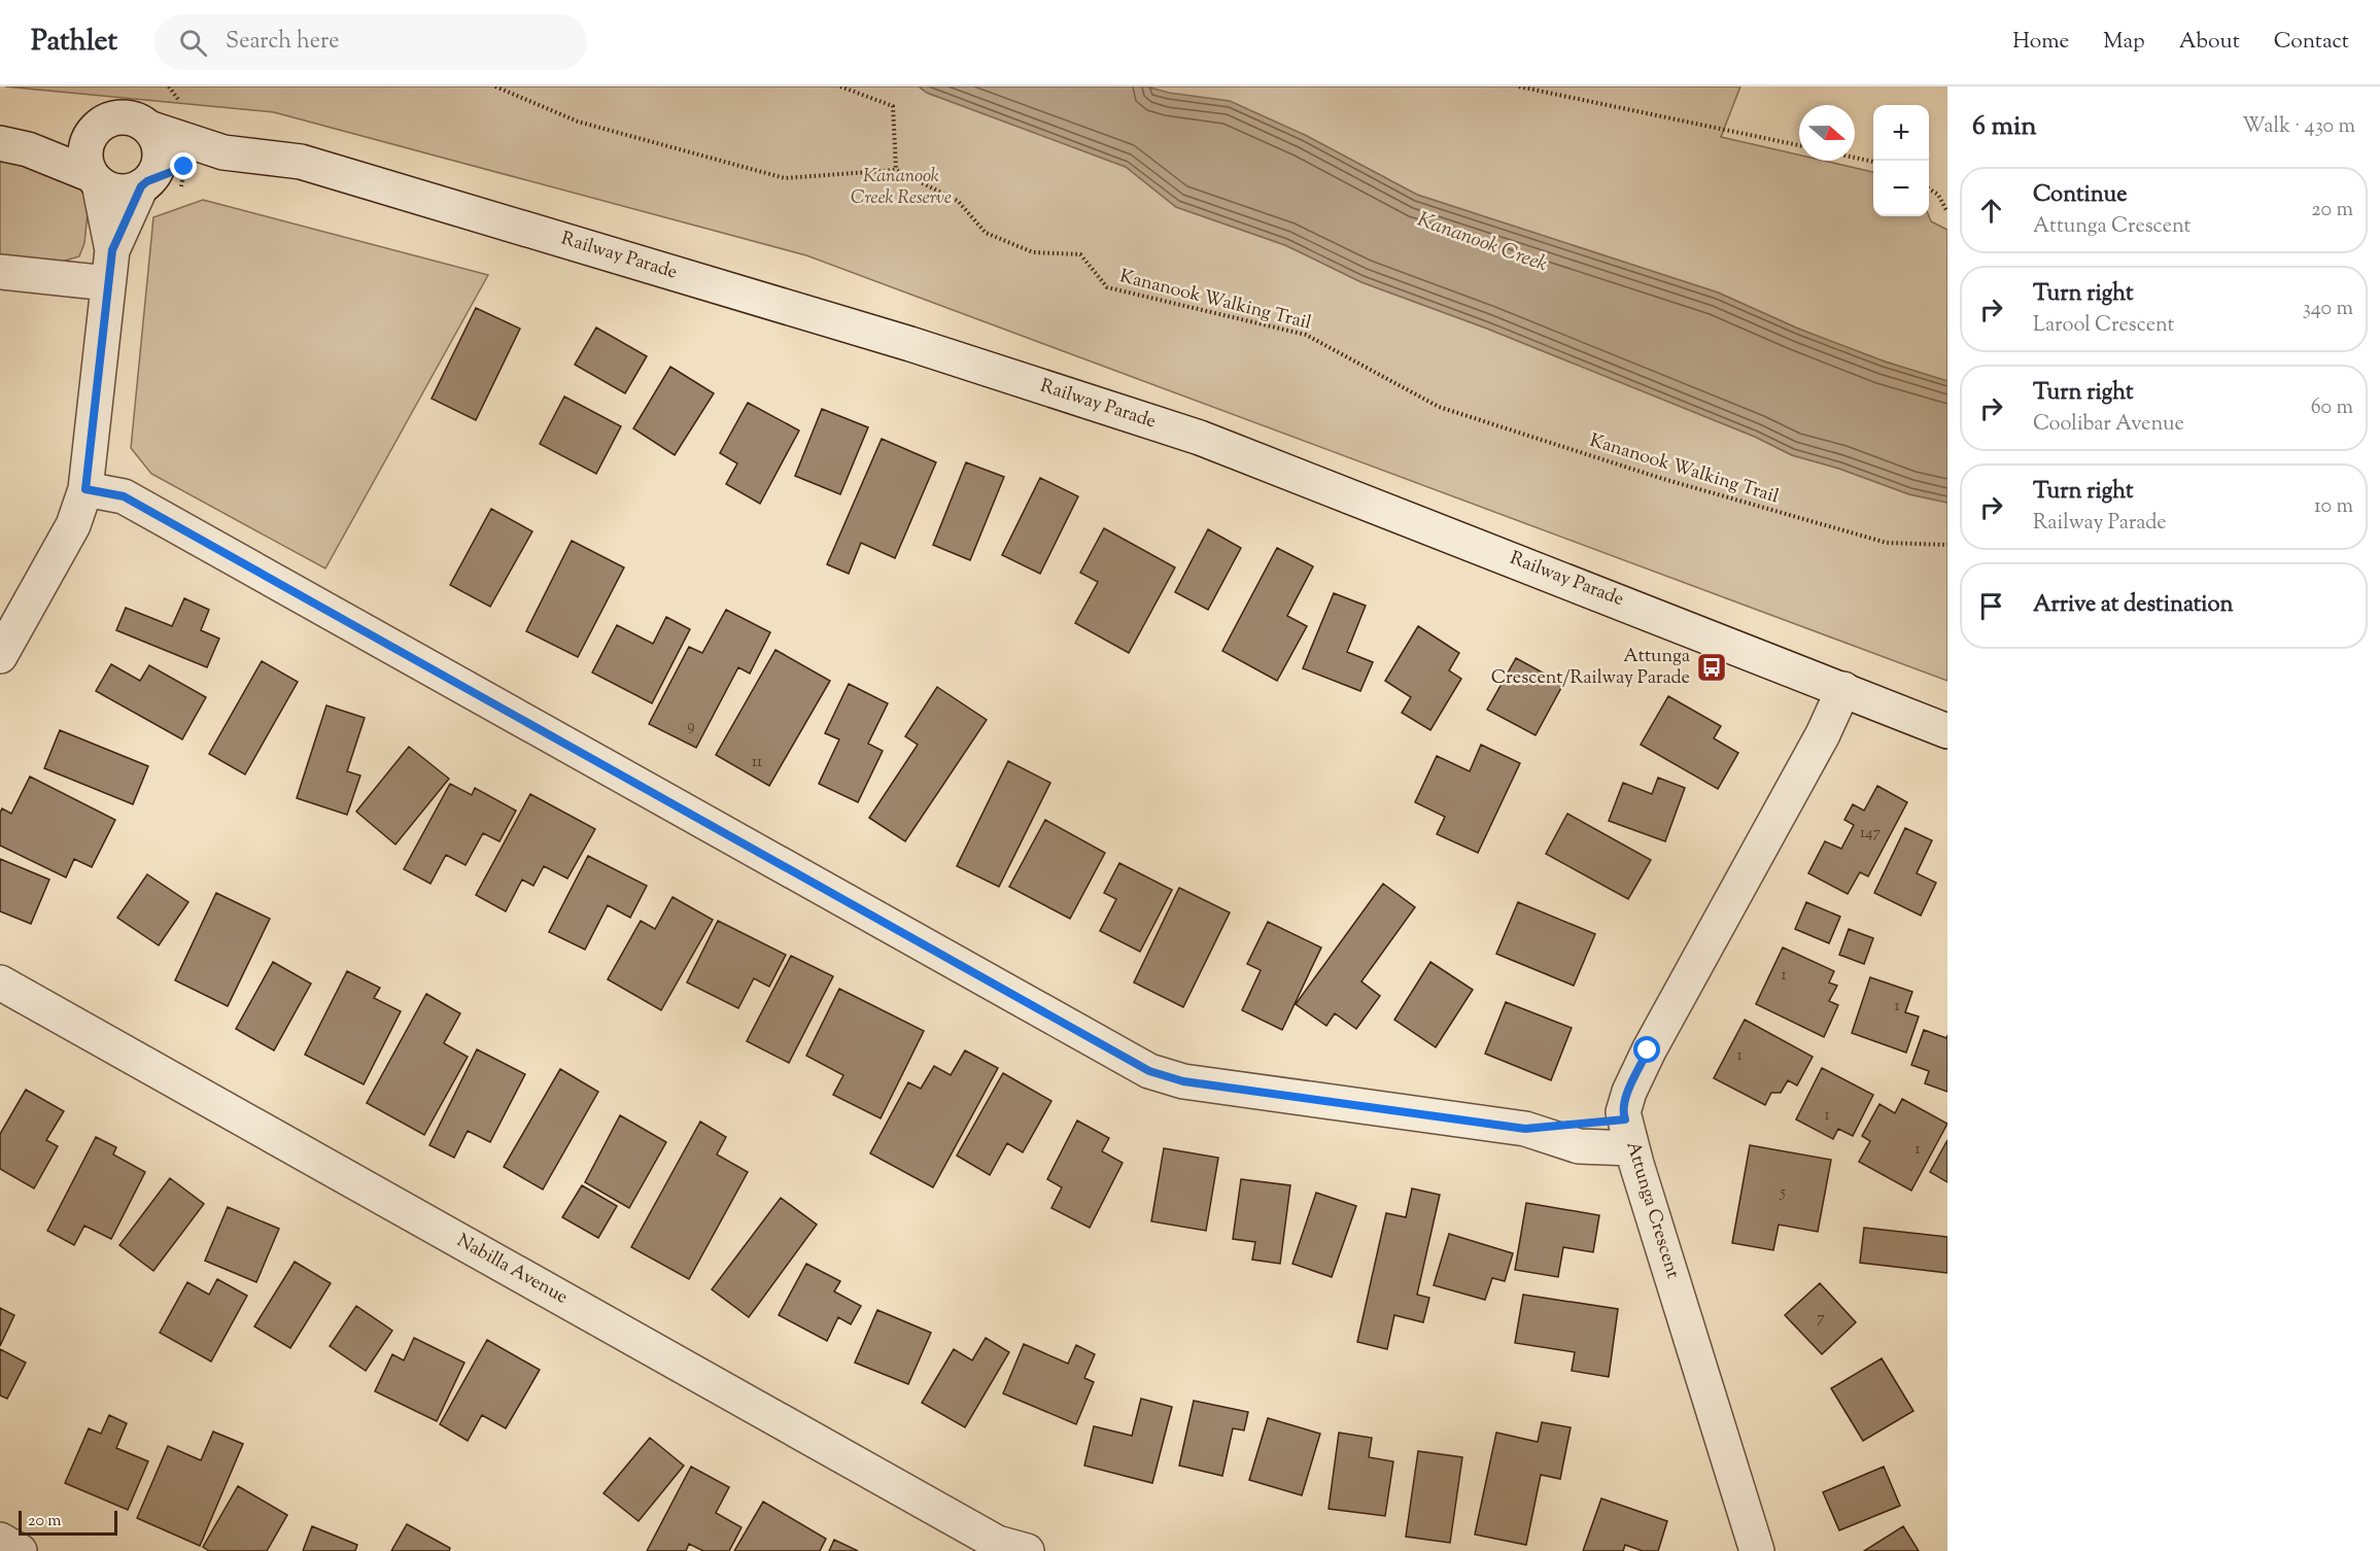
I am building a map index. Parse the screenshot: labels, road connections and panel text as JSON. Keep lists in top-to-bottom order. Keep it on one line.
{"streets":{"street":["Railway Parade","Attunga Crescent","Nabilla Avenue"],"path":["Kananook Walking Trail"]},"crossings":[["Railway Parade","Attunga Crescent"]],"water":["Kananook Creek"],"parks":["Kananook Creek Reserve"],"places":{"bus stop":["Attunga Crescent/Railway Parade"]},"house_numbers":["9","11","147","1","1","1","1","1","5","7"],"scale_bar":"20 m","north":"right","page":{"header":"Pathlet","search":"Search here","nav":["Home","Map","About","Contact"],"heading":["6 min","Walk · 430 m"],"map_buttons":["+","−"],"list":[["Continue","Attunga Crescent","20 m"],["Turn right","Larool Crescent","340 m"],["Turn right","Coolibar Avenue","60 m"],["Turn right","Railway Parade","10 m"],"Arrive at destination"],"scale":"20 m"}}
